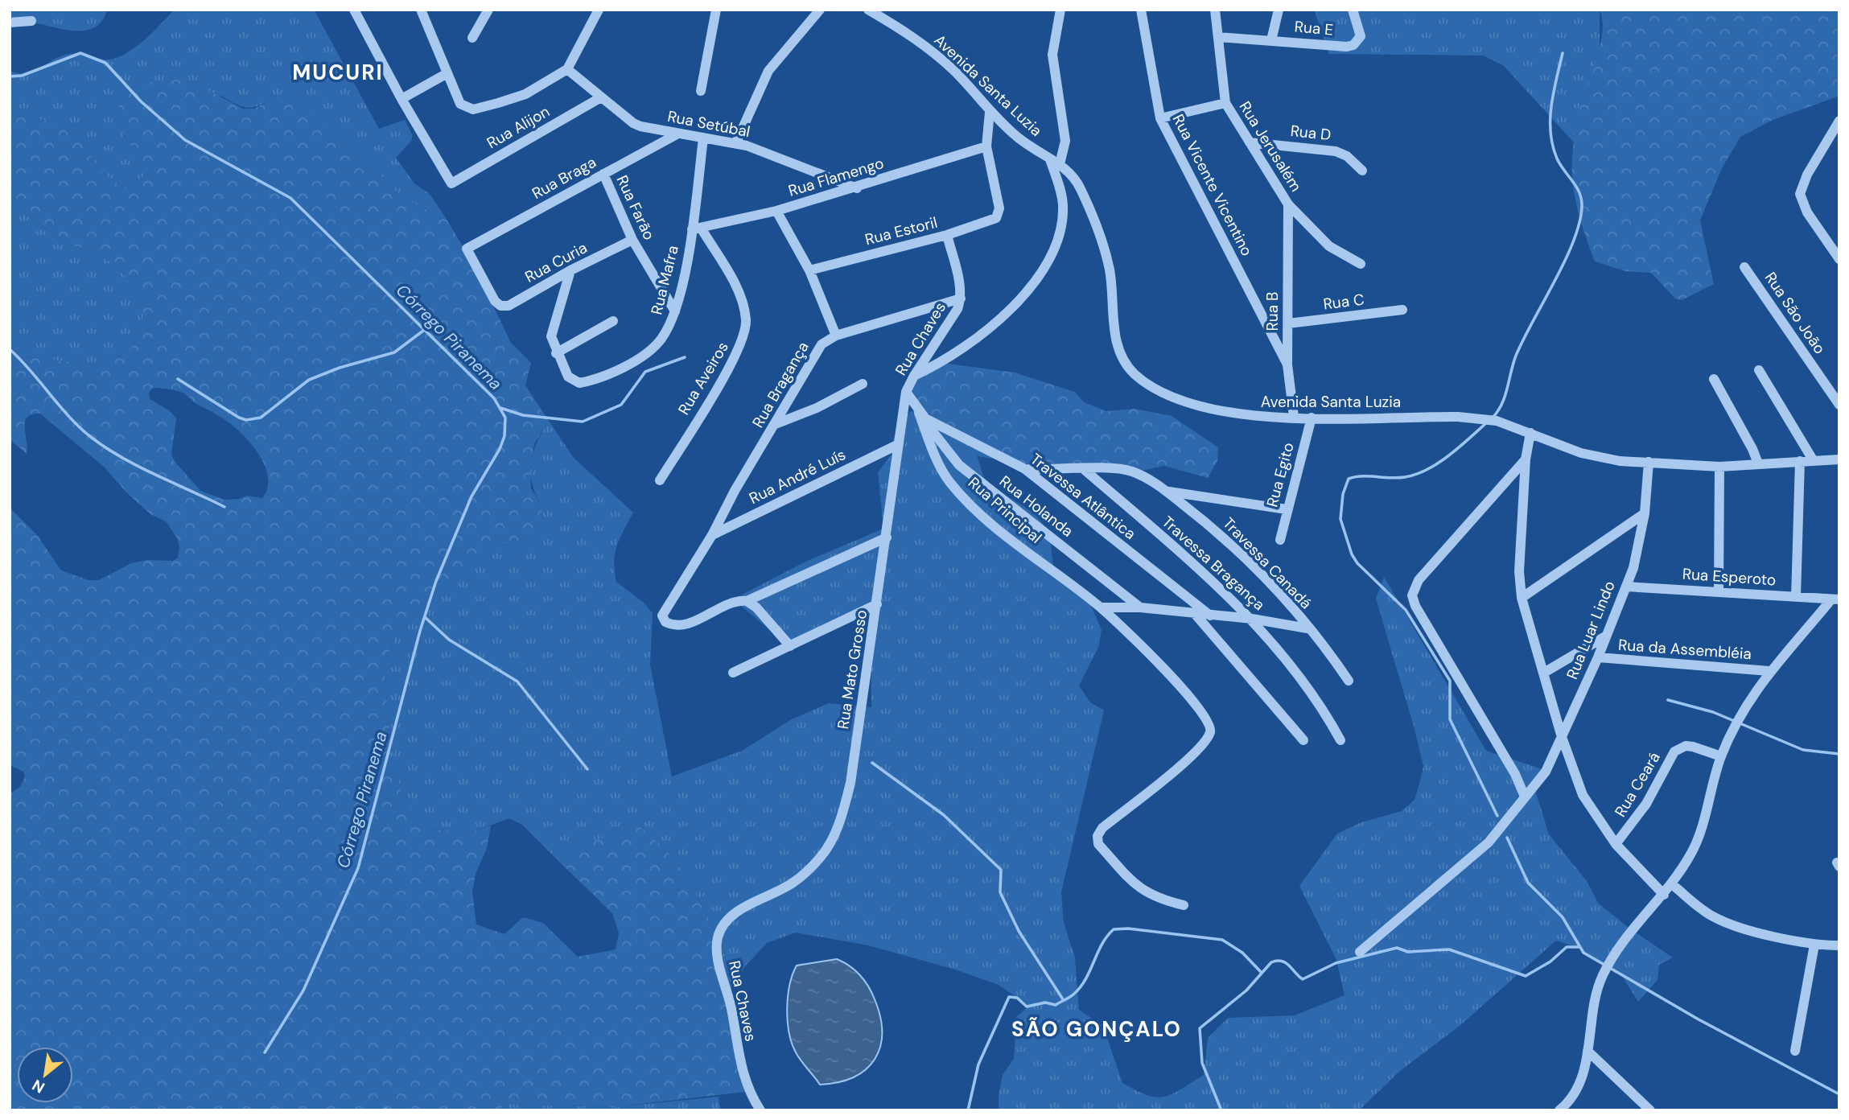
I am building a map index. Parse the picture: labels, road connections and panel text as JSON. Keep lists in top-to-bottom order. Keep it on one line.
{"streets":{"street":["Rua E","Avenida Santa Luzia","Rua Setúbal","Rua Alijon","Rua D","Rua Jerusalém","Rua Flamengo","Rua Braga","Rua Vicente Vicentino","Rua Farão","Rua Estoril","Rua Curia","Rua Mafra","Rua C","Rua B","Rua São João","Rua Chaves","Rua Aveiros","Rua Bragança","Rua Egito","Rua André Luís","Travessa Atlântica","Rua Holanda","Rua Principal","Travessa Bragança","Travessa Canadá","Rua Esperoto","Rua Luar Lindo","Rua da Assembléia","Rua Mato Grosso","Rua Ceará"]},"crossings":[["Rua E","Rua Jerusalém"],["Avenida Santa Luzia","Rua B"],["Avenida Santa Luzia","Rua Egito"],["Avenida Santa Luzia","Rua Luar Lindo"],["Rua Setúbal","Rua Alijon"],["Rua Setúbal","Rua Flamengo"],["Rua Setúbal","Rua Braga"],["Rua D","Rua Jerusalém"],["Rua Jerusalém","Rua B"],["Rua Flamengo","Rua Estoril"],["Rua Flamengo","Rua Mafra"],["Rua Flamengo","Rua Aveiros"],["Rua Braga","Rua Farão"],["Rua Braga","Rua Curia"],["Rua Vicente Vicentino","Rua B"],["Rua Farão","Rua Curia"],["Rua Farão","Rua Mafra"],["Rua Estoril","Rua Chaves"],["Rua Curia","Rua Mafra"],["Rua Mafra","Rua Aveiros"],["Rua C","Rua B"],["Rua Chaves","Rua Mato Grosso"],["Rua Bragança","Rua André Luís"],["Rua André Luís","Rua Mato Grosso"],["Travessa Atlântica","Rua Holanda"],["Travessa Atlântica","Rua Principal"],["Rua Holanda","Rua Principal"],["Travessa Bragança","Travessa Canadá"],["Rua Esperoto","Rua Luar Lindo"],["Rua Luar Lindo","Rua da Assembléia"]],"districts":["MUCURI","SÃO GONÇALO"],"water":["Córrego Piranema"],"north":"bottom left"}
